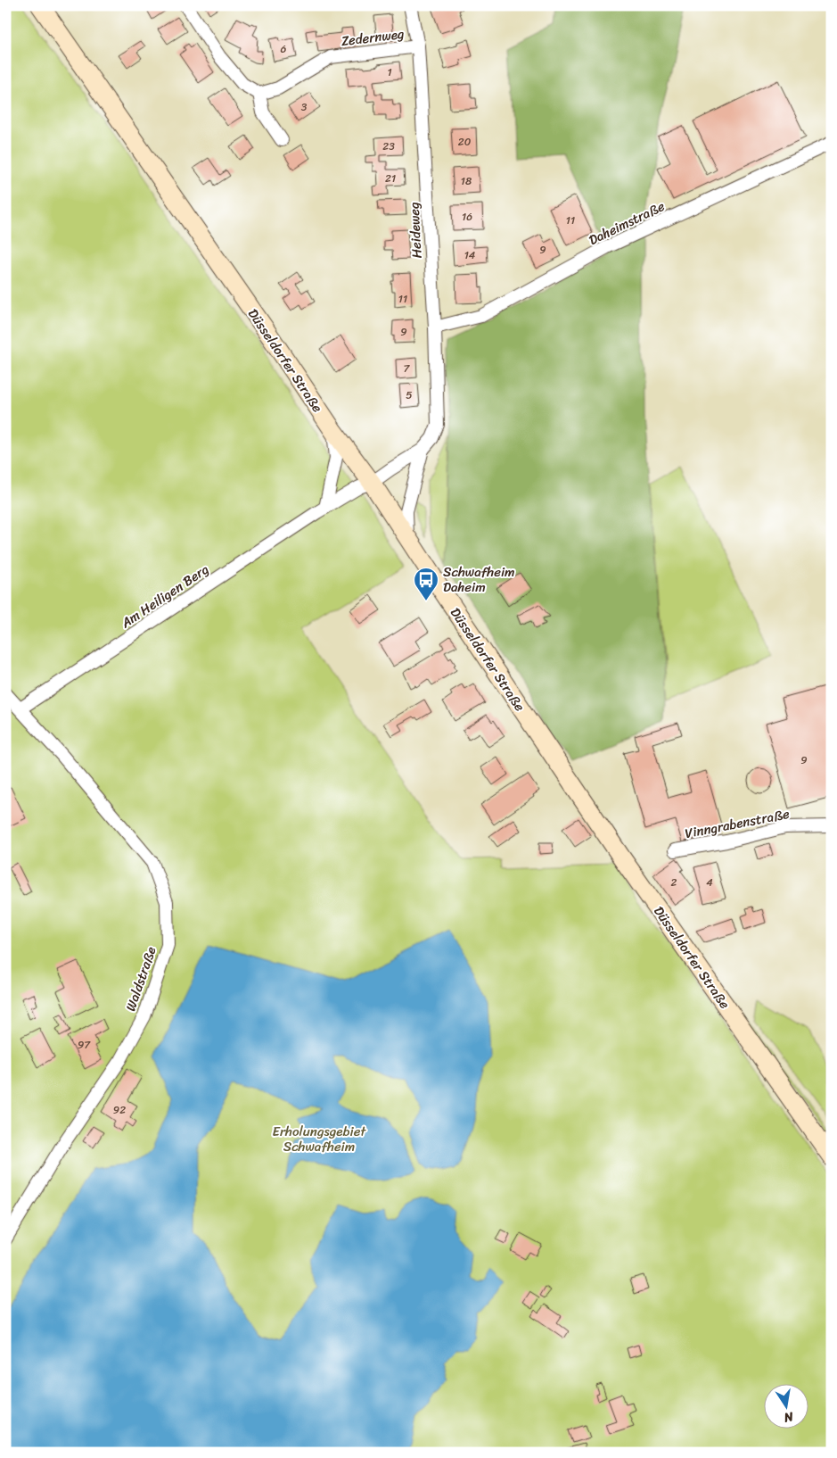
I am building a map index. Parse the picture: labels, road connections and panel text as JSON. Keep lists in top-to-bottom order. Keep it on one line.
{"streets":{"main road":["Düsseldorfer Straße"],"street":["Zedernweg","Daheimstraße","Heideweg","Am Heiligen Berg","Vinngrabenstraße","Waldstraße"]},"crossings":[["Zedernweg","Heideweg"],["Daheimstraße","Heideweg"],["Heideweg","Düsseldorfer Straße"],["Heideweg","Am Heiligen Berg"],["Düsseldorfer Straße","Am Heiligen Berg"],["Am Heiligen Berg","Waldstraße"]],"parks":["Erholungsgebiet Schwafheim"],"places":{"bus stop":["Schwafheim Daheim"]},"house_numbers":["6","1","3","20","23","21","18","16","11","9","14","11","9","7","5","9","2","4","97","92"],"north":"bottom"}
